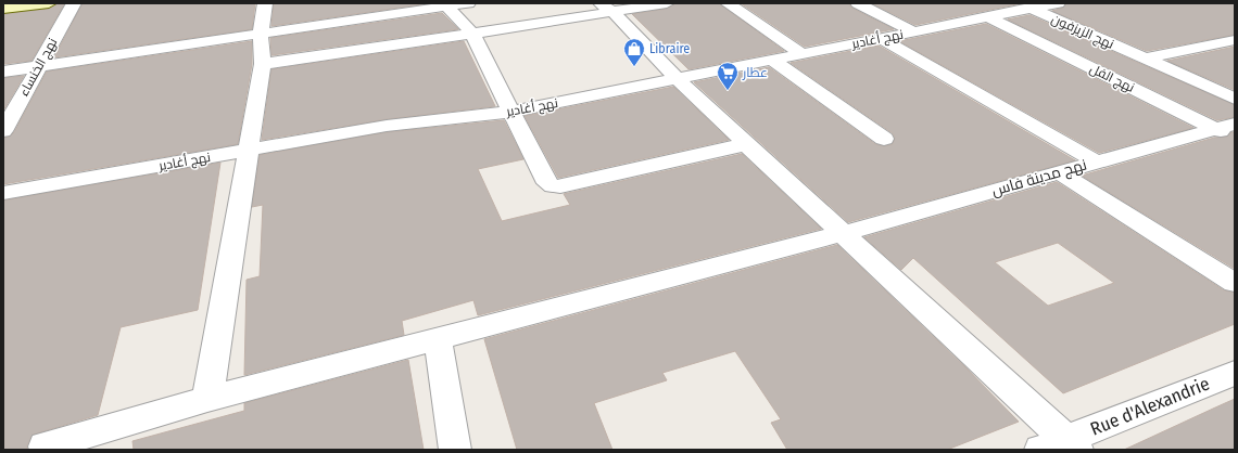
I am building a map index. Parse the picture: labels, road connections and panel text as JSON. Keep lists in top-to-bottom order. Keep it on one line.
{"streets":{"street":["نهج الزيزفون","نهج أغادير","نهج الخنساء","نهج الفل","نهج مدينة فاس","Rue d'Alexandrie"]},"crossings":[["نهج الزيزفون","نهج أغادير"],["نهج أغادير","نهج الفل"],["نهج الفل","نهج مدينة فاس"]],"places":{"shop":["Libraire"],"supermarket":["عطار"]}}
